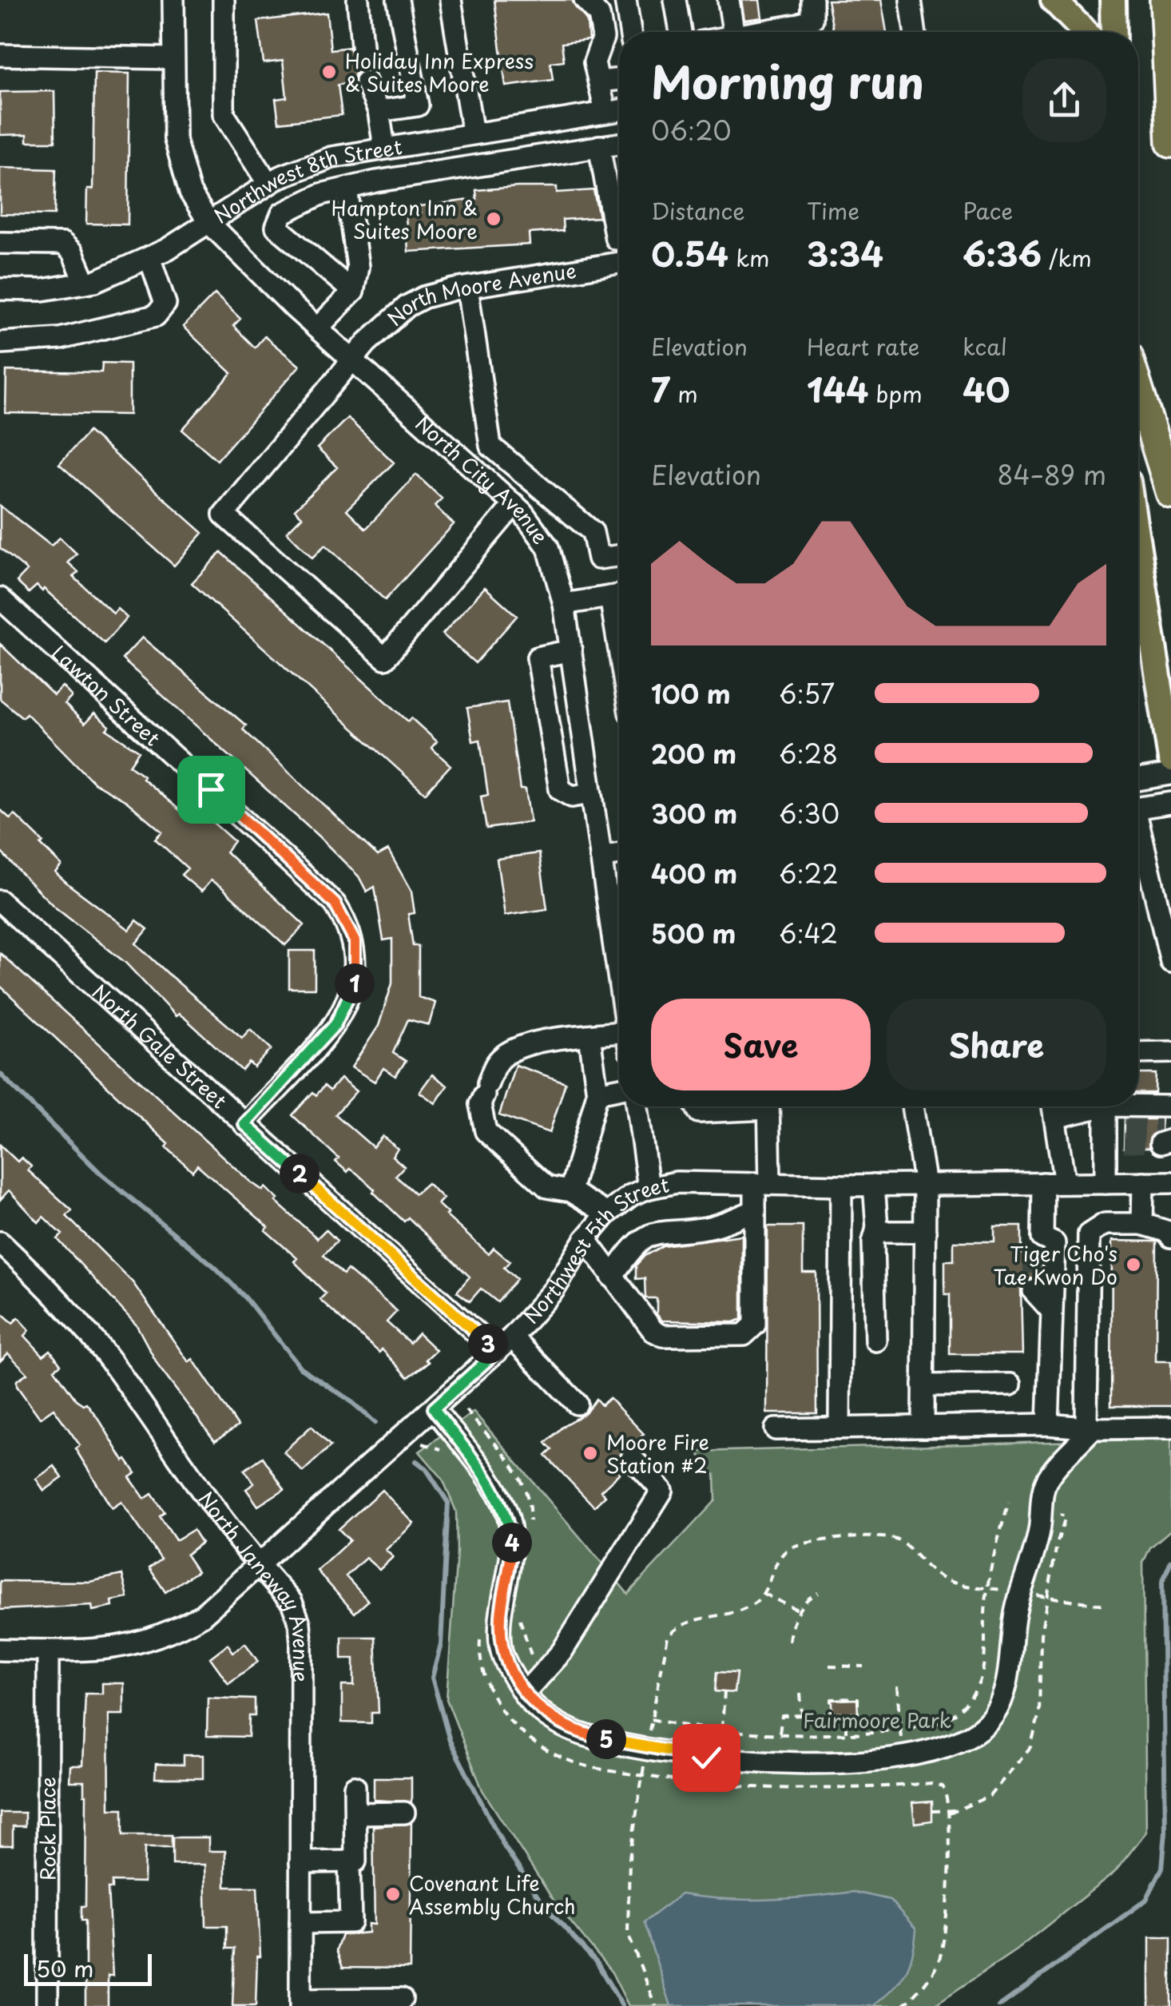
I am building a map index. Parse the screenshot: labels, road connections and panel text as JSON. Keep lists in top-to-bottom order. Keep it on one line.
{"streets":{"street":["Northwest 8th Street","North Moore Avenue","North City Avenue","Lawton Street","North Gale Street","Northwest 5th Street","North Janeway Avenue","Rock Place"]},"crossings":[["Northwest 8th Street","North City Avenue"],["North Moore Avenue","North City Avenue"],["Lawton Street","North Gale Street"],["North Gale Street","Northwest 5th Street"],["Northwest 5th Street","North Janeway Avenue"],["Northwest 5th Street","Rock Place"]],"parks":["Fairmoore Park"],"places":["Holiday Inn Express & Suites Moore","Hampton Inn & Suites Moore","Tiger Cho's Tae Kwon Do","Moore Fire Station #2","Covenant Life Assembly Church"],"scale_bar":"50 m","page":{"heading":["Morning run","06:20"],"stats":[["Distance","0.54 km"],["Time","3:34"],["Pace","6:36 /km"],["Elevation","7 m"],["Heart rate","144 bpm"],["kcal","40"]],"chart":["Elevation","84–89 m"],"list":[{"name":"100 m","note":"6:57"},{"name":"200 m","note":"6:28"},{"name":"300 m","note":"6:30"},{"name":"400 m","note":"6:22"},{"name":"500 m","note":"6:42"}],"pins":["1","2","3","4","5"],"buttons":["Save","Share"],"scale":"50 m"}}
